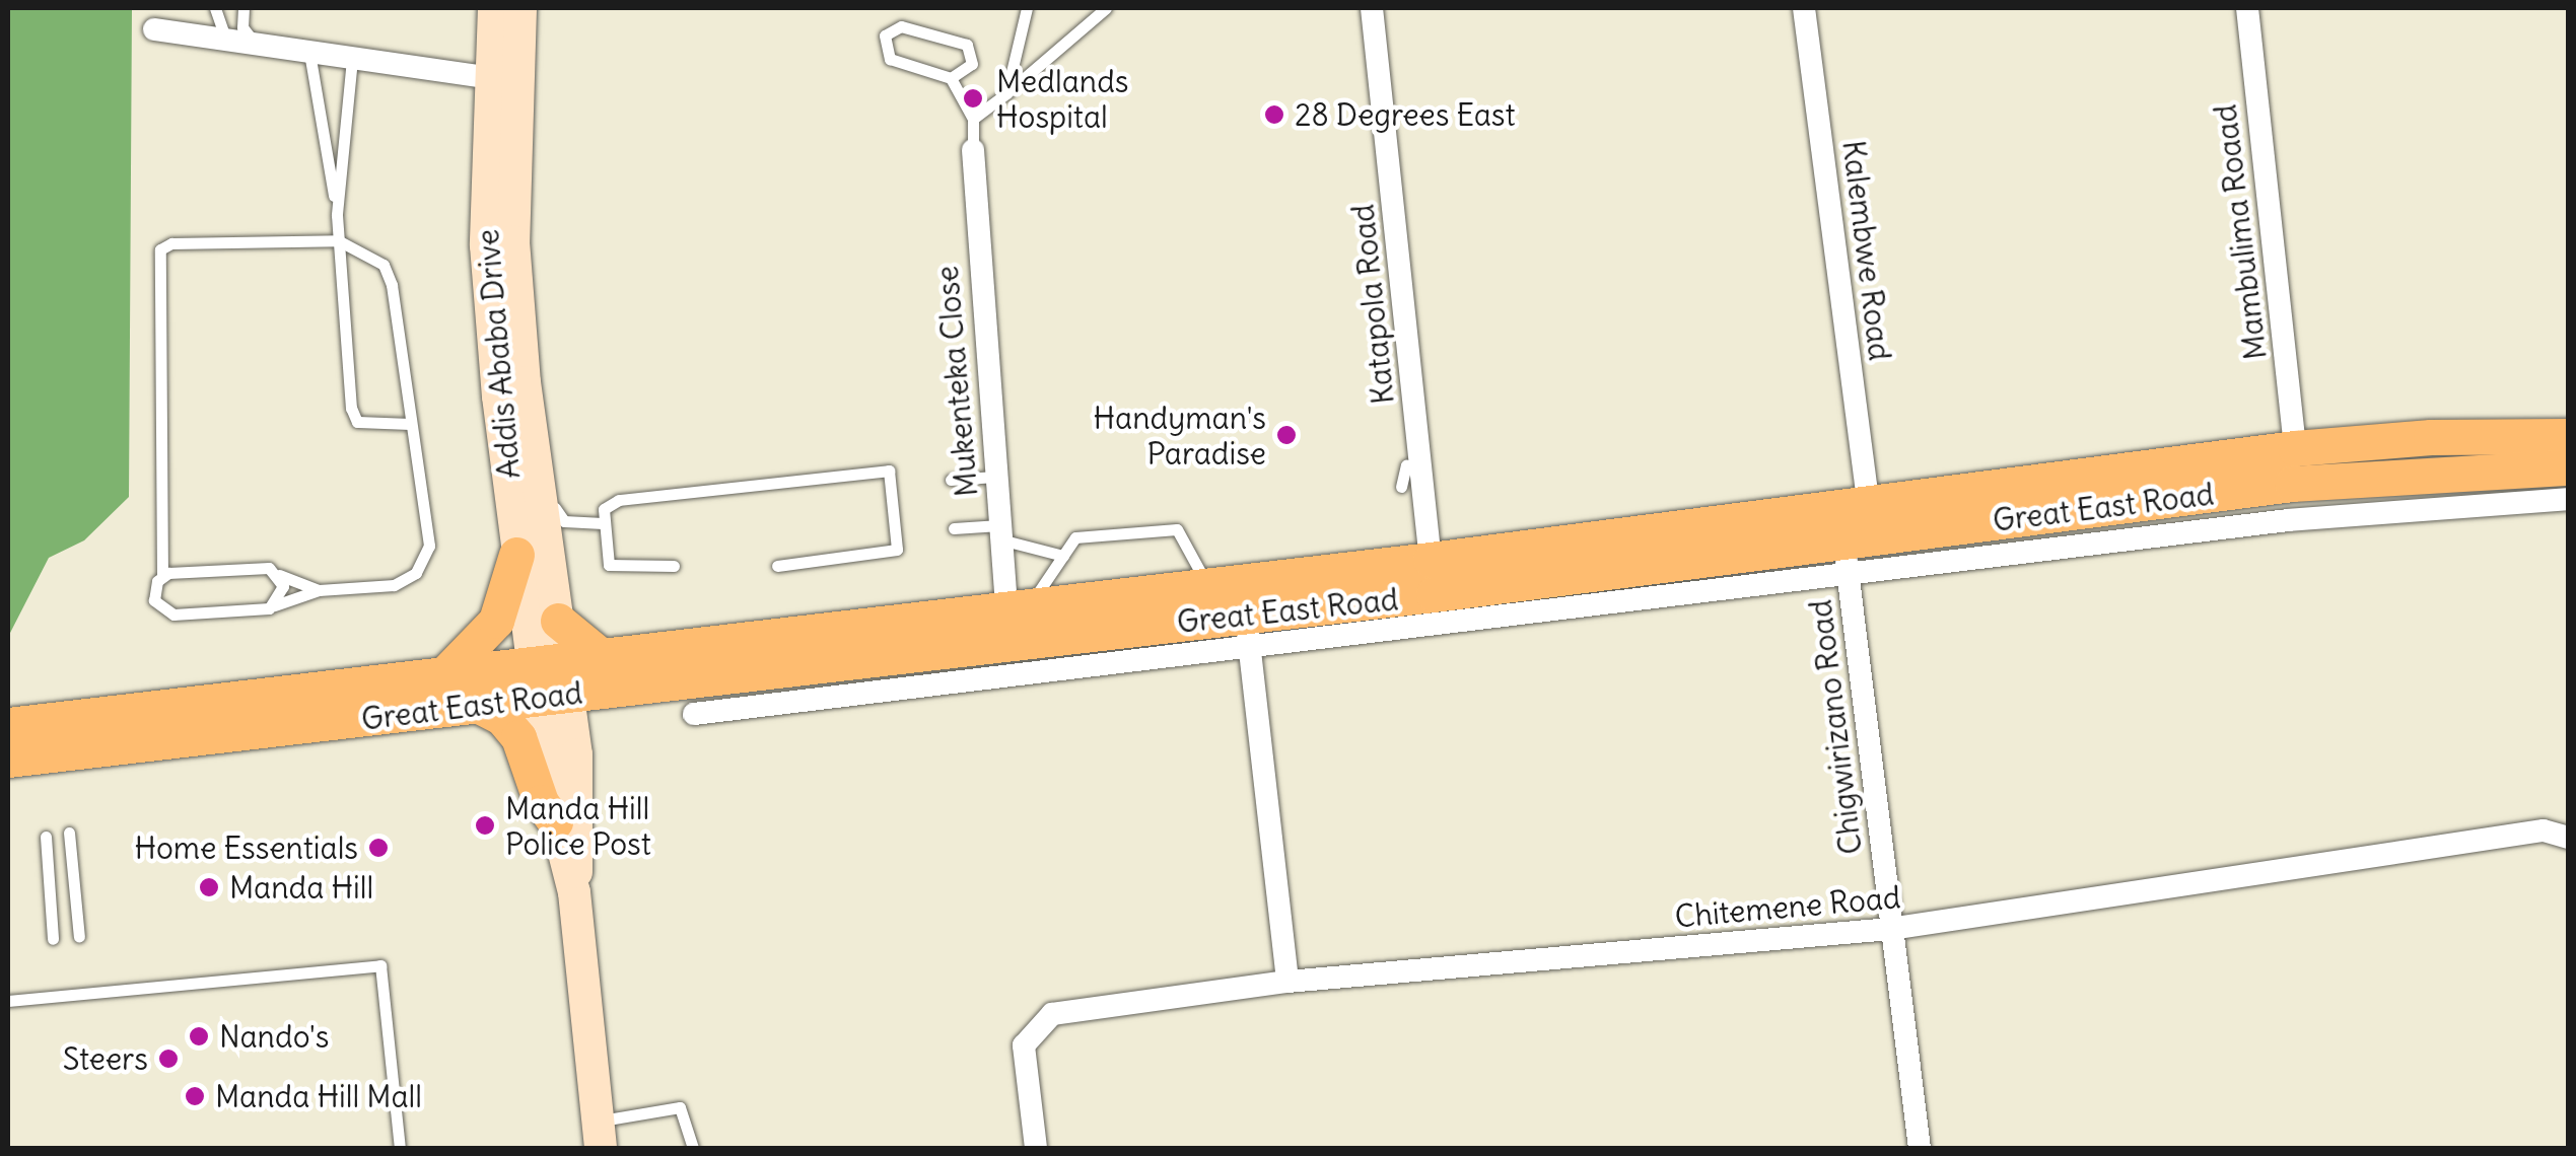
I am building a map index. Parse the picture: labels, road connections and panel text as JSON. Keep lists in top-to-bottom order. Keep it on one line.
{"streets":{"main road":["Addis Ababa Drive","Great East Road"],"street":["Mambulima Roaad","Kalembwe Road","Katapola Road","Mukenteka Close","Chigwirizano Road","Chitemene Road"]},"crossings":[["Mambulima Roaad","Great East Road"],["Kalembwe Road","Great East Road"],["Katapola Road","Great East Road"],["Addis Ababa Drive","Great East Road"],["Mukenteka Close","Great East Road"],["Great East Road","Chigwirizano Road"],["Chigwirizano Road","Chitemene Road"]],"places":["Medlands Hospital","28 Degrees East","Handyman's Paradise","Manda Hill Police Post","Home Essentials","Manda Hill","Nando's","Steers","Manda Hill Mall"]}
